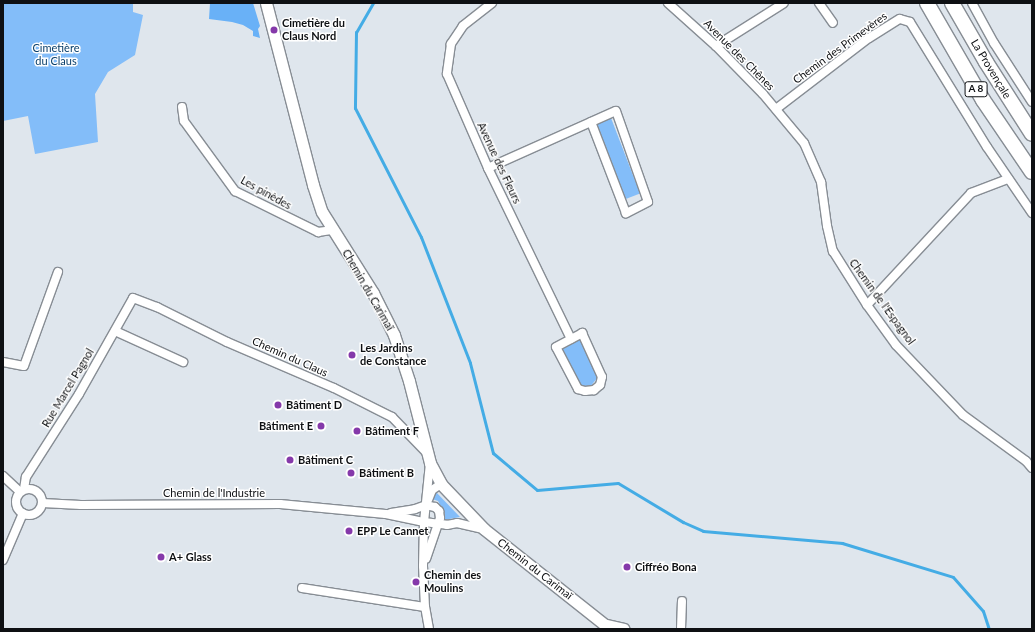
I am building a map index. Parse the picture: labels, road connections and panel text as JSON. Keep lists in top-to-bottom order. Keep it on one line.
{"streets":{"highway":["La Provençale","A 8"],"main road":["Chemin du Carimaï"],"street":["Chemin des Primevères","Avenue des Chênes","Avenue des Fleurs","Les pinèdes","Chemin de l'Espagnol","Chemin du Claus","Rue Marcel Pagnol","Chemin de l'Industrie"]},"crossings":[["Chemin des Primevères","Avenue des Chênes"],["Chemin des Primevères","Chemin de l'Espagnol"],["Avenue des Chênes","Chemin de l'Espagnol"],["Les pinèdes","Chemin du Carimaï"],["Chemin du Carimaï","Chemin du Claus"],["Chemin du Claus","Rue Marcel Pagnol"],["Rue Marcel Pagnol","Chemin de l'Industrie"]],"parks":["Cimetière du Claus"],"places":["Cimetière du Claus Nord","Les Jardins de Constance","Bâtiment D","Bâtiment E","Bâtiment F","Bâtiment C","Bâtiment B","EPP Le Cannet","A+ Glass","Ciffréo Bona","Chemin des Moulins"]}
